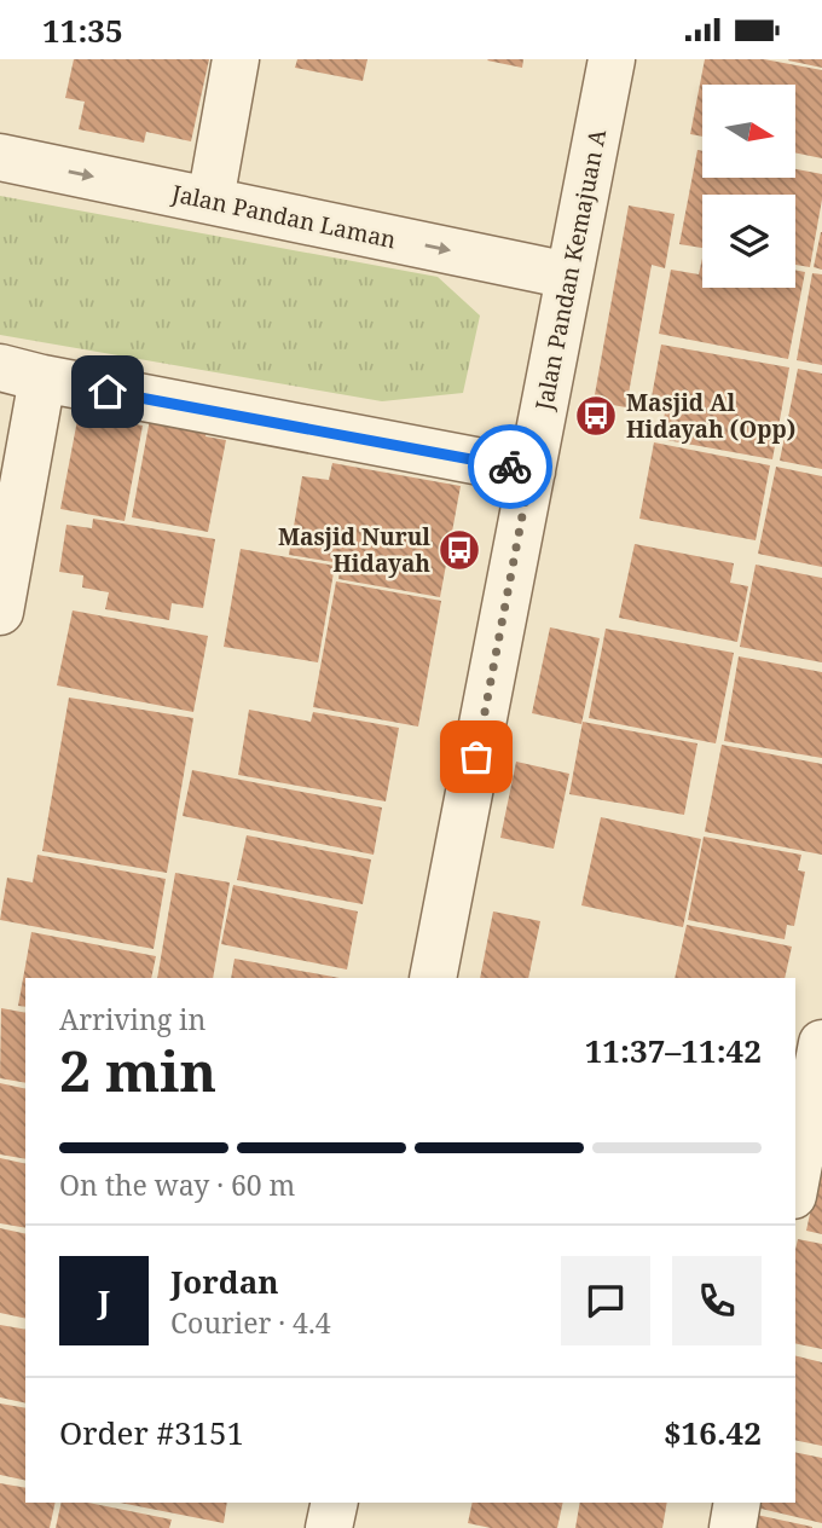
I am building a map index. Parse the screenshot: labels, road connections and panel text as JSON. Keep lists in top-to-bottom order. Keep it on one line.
{"streets":{"street":["Jalan Pandan Laman","Jalan Pandan Kemajuan A"]},"crossings":[["Jalan Pandan Laman","Jalan Pandan Kemajuan A"]],"places":{"bus stop":["Masjid Al Hidayah (Opp)","Masjid Nurul Hidayah"]},"north":"right","page":{"status":"11:35","heading":["2 min","Arriving in","11:37–11:42"],"panel":["Jordan","Courier · 4.4","Order #3151","$16.42"],"bar":"On the way · 60 m","round":"J"}}
